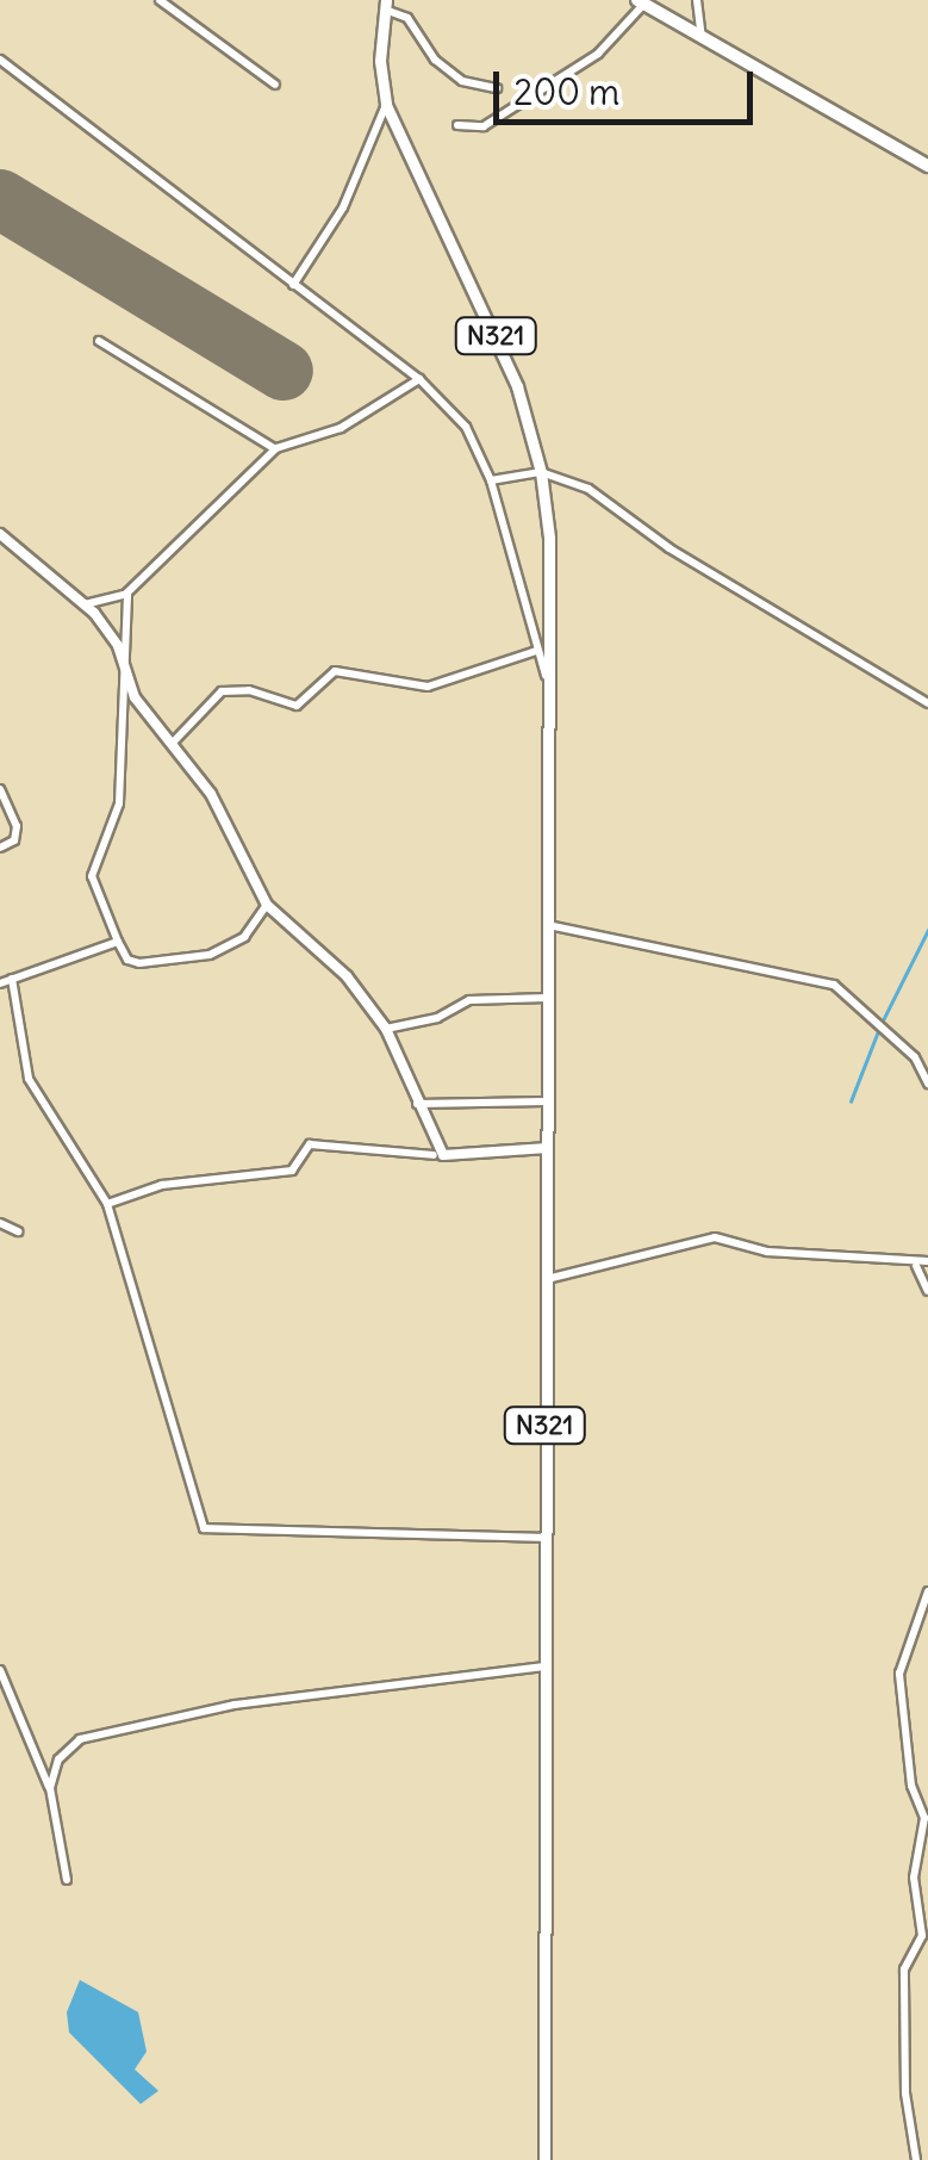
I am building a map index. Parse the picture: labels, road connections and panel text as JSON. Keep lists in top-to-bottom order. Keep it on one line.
{"streets":{"main road":["N321"]},"scale_bar":"200 m"}
